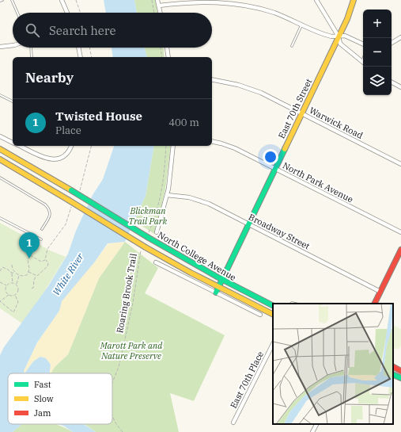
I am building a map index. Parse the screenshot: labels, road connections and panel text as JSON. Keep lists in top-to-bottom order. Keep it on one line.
{"streets":{"main road":["East 70th Street","North College Avenue"],"street":["Warwick Road","North Park Avenue","Broadway Street","East 70th Place"],"path":["Roaring Brook Trail"]},"crossings":[["East 70th Street","Warwick Road"],["East 70th Street","North Park Avenue"],["East 70th Street","Broadway Street"],["East 70th Street","North College Avenue"],["North College Avenue","Roaring Brook Trail"]],"water":["White River"],"parks":["Blickman Trail Park","Marott Park and Nature Preserve"],"legend":["Fast","Slow","Jam"],"page":{"map_buttons":["+","−"],"search":"Search here","heading":"Nearby","list":[{"mark":"1","name":"Twisted House","note":"Place","value":"400 m"}],"pins":"1"}}
